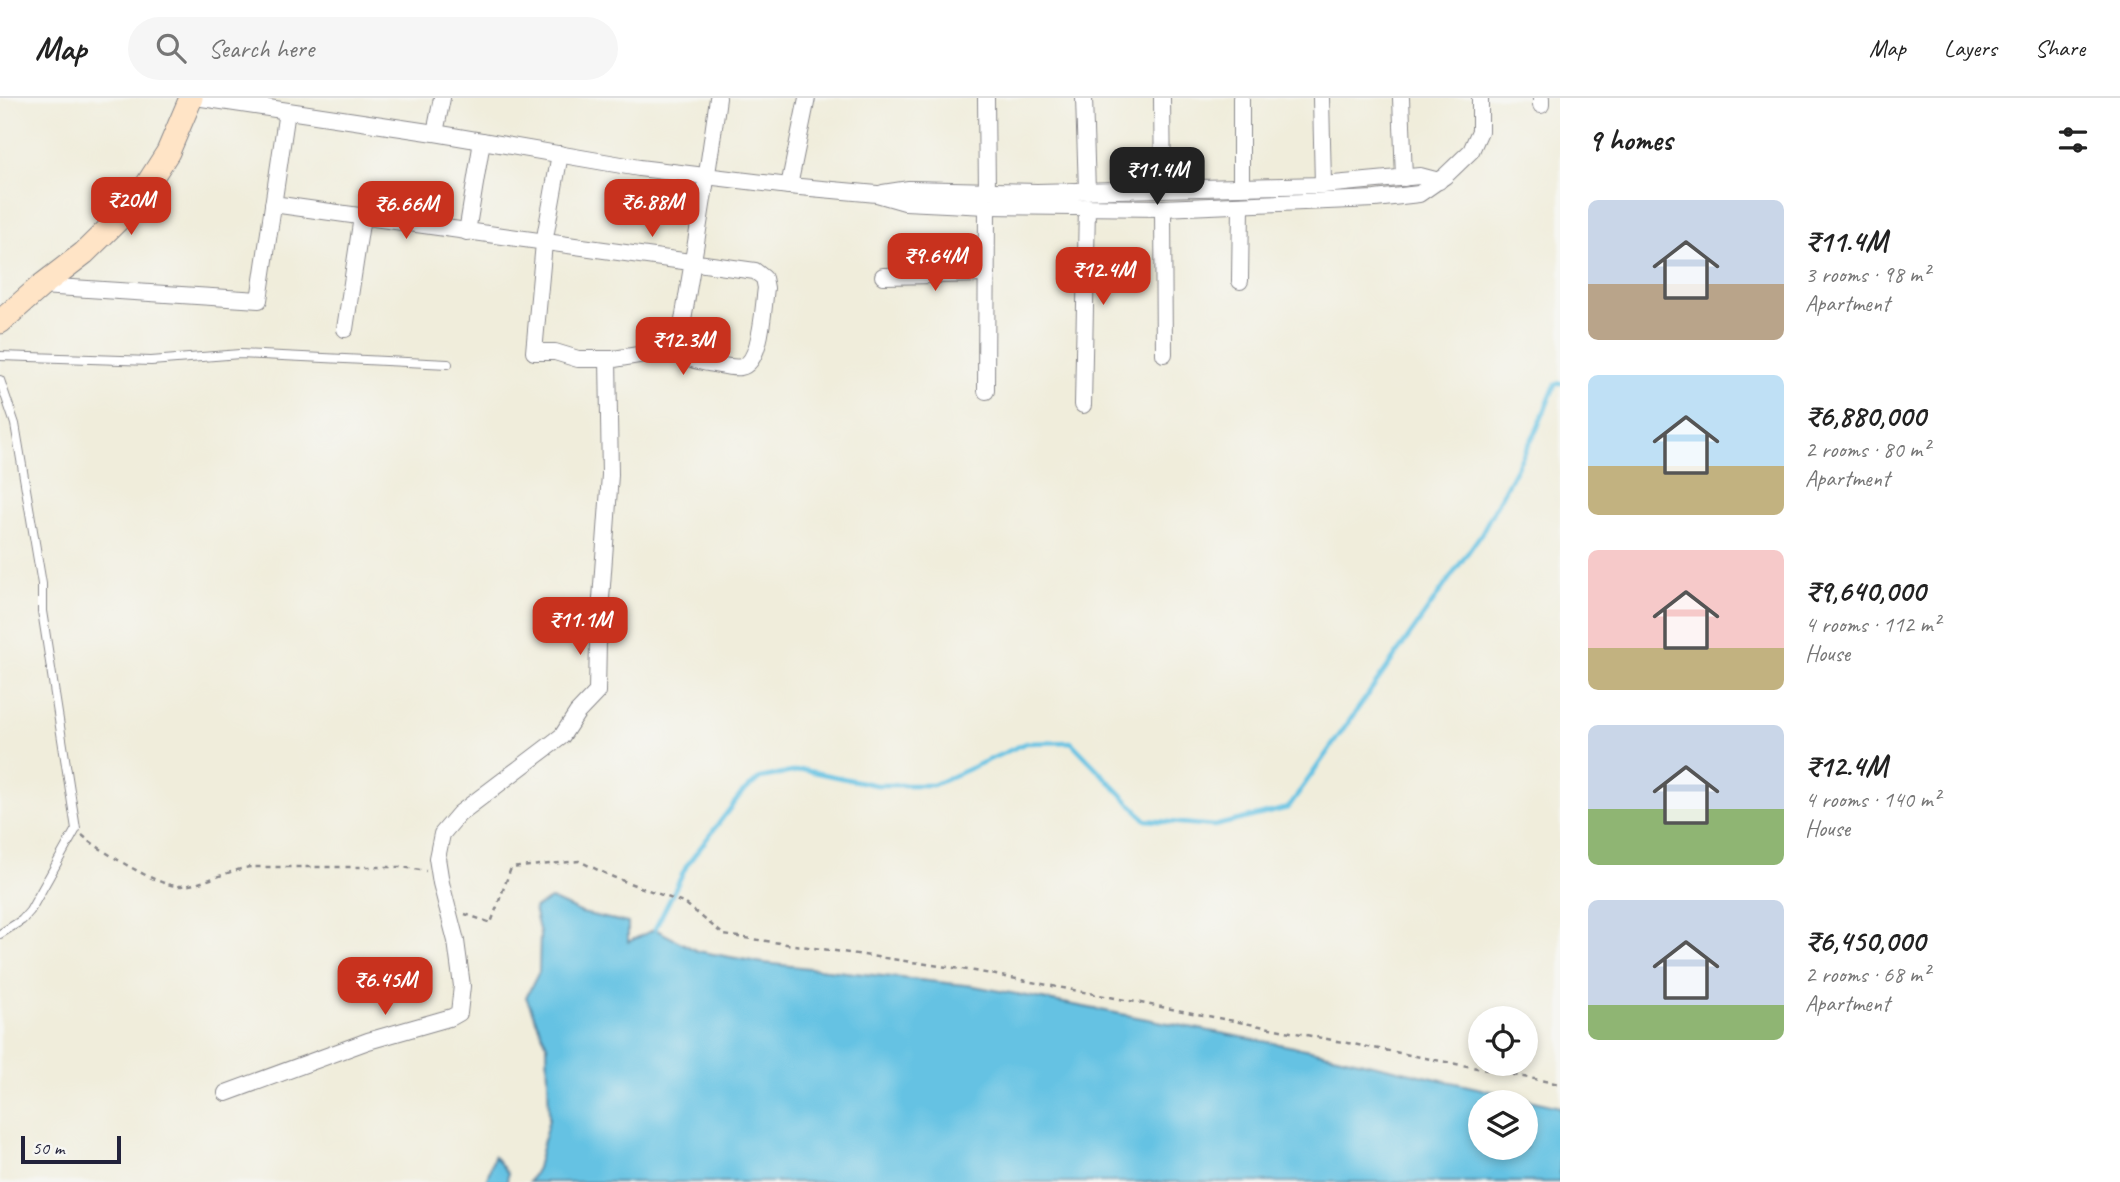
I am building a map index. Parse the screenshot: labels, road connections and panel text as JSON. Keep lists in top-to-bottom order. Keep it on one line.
{"scale_bar":"50 m","page":{"header":"Map","search":"Search here","nav":["Map","Layers","Share"],"heading":"9 homes","price":["₹11.4M","₹20M","₹6.88M","₹6.66M","₹9.64M","₹12.4M","₹12.3M","₹11.1M","₹6.45M"],"list":[{"name":"₹11.4M","note":"3 rooms · 98 m² · Apartment"},{"name":"₹6,880,000","note":"2 rooms · 80 m² · Apartment"},{"name":"₹9,640,000","note":"4 rooms · 112 m² · House"},{"name":"₹12.4M","note":"4 rooms · 140 m² · House"},{"name":"₹6,450,000","note":"2 rooms · 68 m² · Apartment"}],"scale":"50 m"}}
